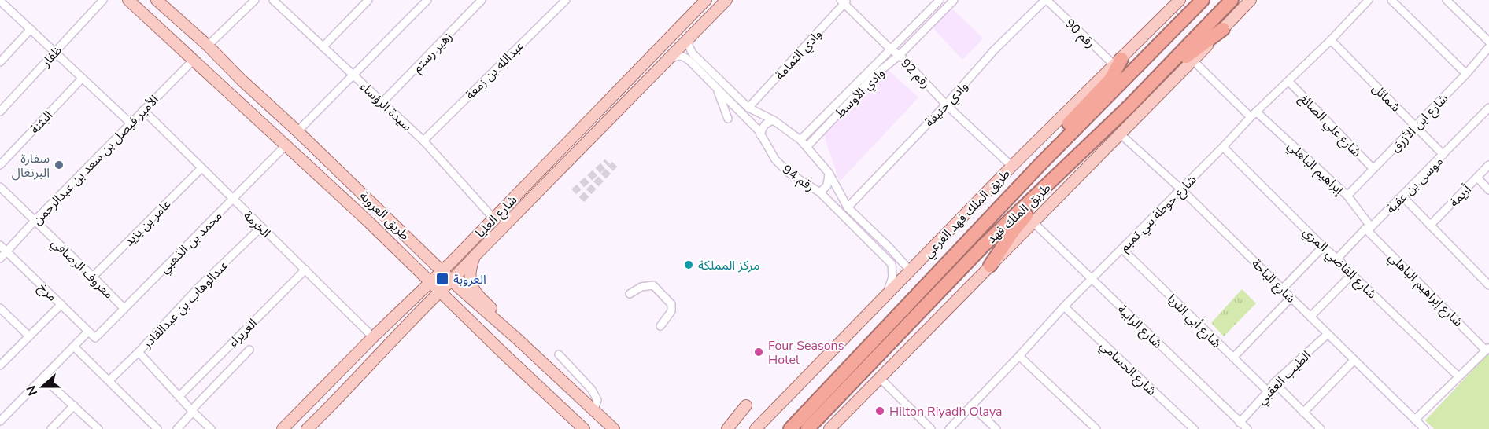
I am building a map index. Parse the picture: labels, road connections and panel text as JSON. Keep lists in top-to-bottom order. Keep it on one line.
{"streets":{"highway":["طريق الملك فهد"],"main road":["طريق الملك فهد الفرعي","طريق العروبة","شارع العليا"],"street":["رقم 90","زهير رستم","وادي الثمامة","ظفار","عبدالله بن زمعة","رقم 92","وادي الأوسط","شمائل","وادي حنيفة","سيدة الرؤساء","البثنة","شارع ابن الأزرق","شارع علي الصائغ","الأمير فيصل بن سعد بن عبدالرحمن","إبراهيم الباهلي","رقم 94","موسى بن عقبة","أريمة","شارع حوطة بني تميم","عامر بن يزيد","الخرمة","محمد بن الذهبي","شارع القاضي المري","معروف الرصافي","شارع الباحة","شارع إبراهيم الباهلي","مرخ","عبدالوهاب بن عبدالقادر","شارع أبي الثريا","شارع الرابية","الغريراء","شارع الحسامي","الطيب العقبي"]},"crossings":[["رقم 90","وادي حنيفة"],["رقم 90","طريق الملك فهد الفرعي"],["زهير رستم","سيدة الرؤساء"],["وادي الثمامة","رقم 92"],["وادي الثمامة","رقم 94"],["عبدالله بن زمعة","سيدة الرؤساء"],["رقم 92","وادي الأوسط"],["رقم 92","وادي حنيفة"],["رقم 92","طريق الملك فهد الفرعي"],["وادي الأوسط","رقم 94"],["شمائل","شارع ابن الأزرق"],["شمائل","موسى بن عقبة"],["شمائل","شارع حوطة بني تميم"],["وادي حنيفة","رقم 94"],["سيدة الرؤساء","شارع العليا"],["شارع ابن الأزرق","شارع علي الصائغ"],["شارع ابن الأزرق","إبراهيم الباهلي"],["شارع علي الصائغ","شارع حوطة بني تميم"],["الأمير فيصل بن سعد بن عبدالرحمن","طريق العروبة"],["الأمير فيصل بن سعد بن عبدالرحمن","الخرمة"],["الأمير فيصل بن سعد بن عبدالرحمن","معروف الرصافي"],["الأمير فيصل بن سعد بن عبدالرحمن","مرخ"],["إبراهيم الباهلي","موسى بن عقبة"],["إبراهيم الباهلي","شارع حوطة بني تميم"],["إبراهيم الباهلي","شارع إبراهيم الباهلي"],["رقم 94","طريق الملك فهد الفرعي"],["رقم 94","شارع العليا"],["موسى بن عقبة","شارع القاضي المري"],["موسى بن عقبة","شارع إبراهيم الباهلي"],["شارع حوطة بني تميم","شارع القاضي المري"],["شارع حوطة بني تميم","شارع الباحة"],["شارع حوطة بني تميم","شارع أبي الثريا"],["شارع حوطة بني تميم","شارع الرابية"],["شارع حوطة بني تميم","شارع الحسامي"],["طريق العروبة","شارع العليا"],["طريق العروبة","محمد بن الذهبي"],["شارع العليا","الخرمة"],["عامر بن يزيد","الخرمة"],["عامر بن يزيد","معروف الرصافي"],["الخرمة","محمد بن الذهبي"],["الخرمة","عبدالوهاب بن عبدالقادر"],["الخرمة","الغريراء"],["محمد بن الذهبي","معروف الرصافي"],["محمد بن الذهبي","مرخ"],["شارع الباحة","الطيب العقبي"],["شارع أبي الثريا","الطيب العقبي"],["شارع الرابية","الطيب العقبي"]],"places":{"other":["سفارة البرتغال","مركز المملكة","Four Seasons Hotel","Hilton Riyadh Olaya"],"transit":["العروبة"]},"north":"left"}
